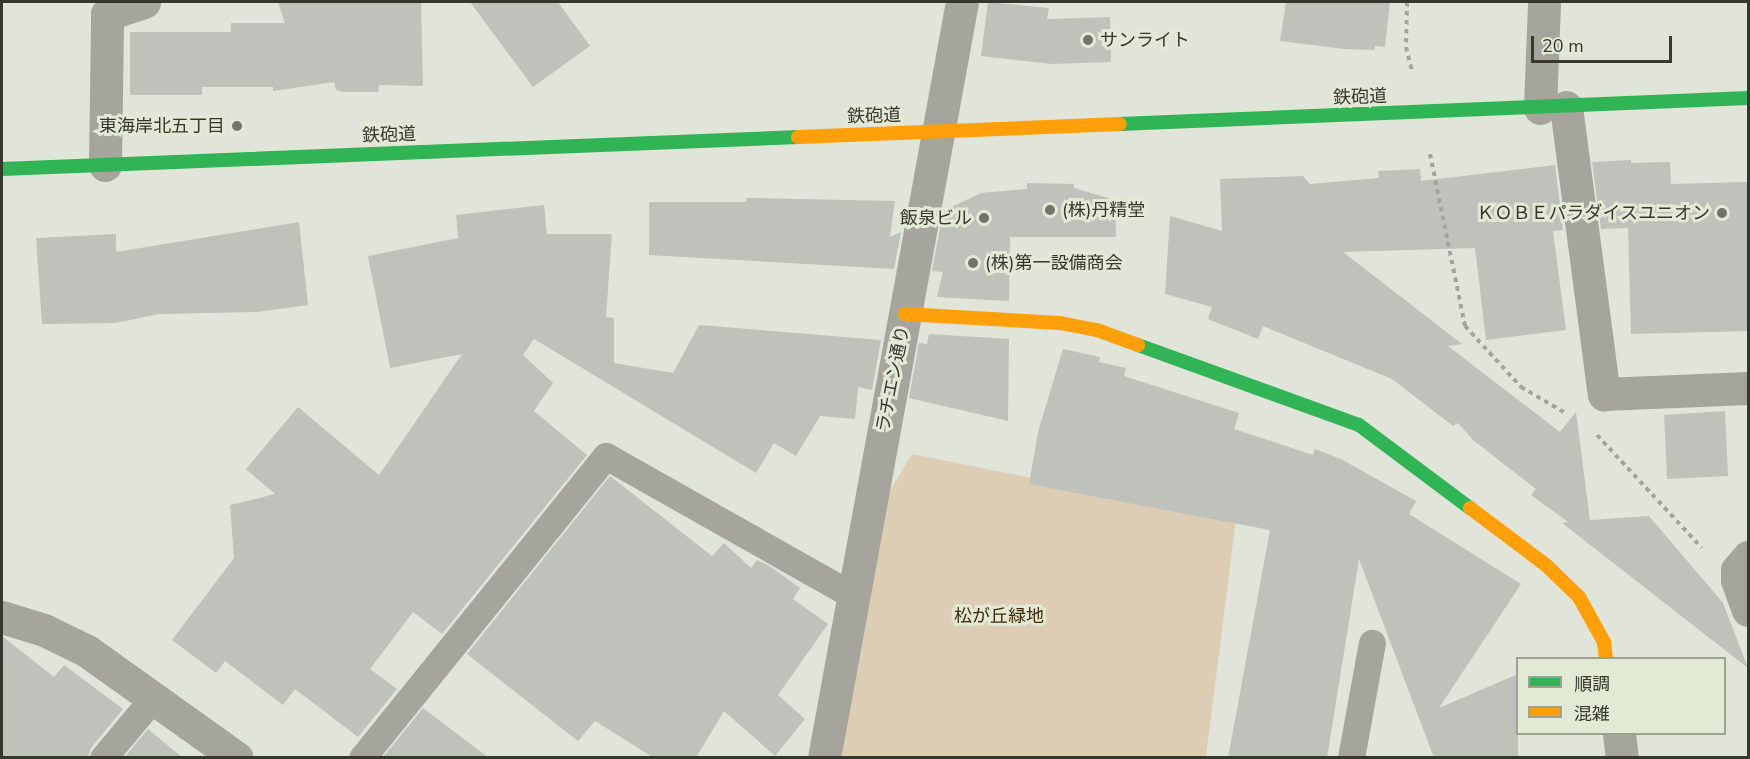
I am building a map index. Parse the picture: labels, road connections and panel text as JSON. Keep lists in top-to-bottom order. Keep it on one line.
{"streets":{"street":["鉄砲道","ラチエン通り"]},"crossings":[["鉄砲道","ラチエン通り"]],"parks":["松が丘緑地"],"places":["サンライト","東海岸北五丁目","(株)丹精堂","ＫＯＢＥパラダイスユニオン","飯泉ビル","(株)第一設備商会"],"legend":["順調","混雑"],"scale_bar":"20 m"}
